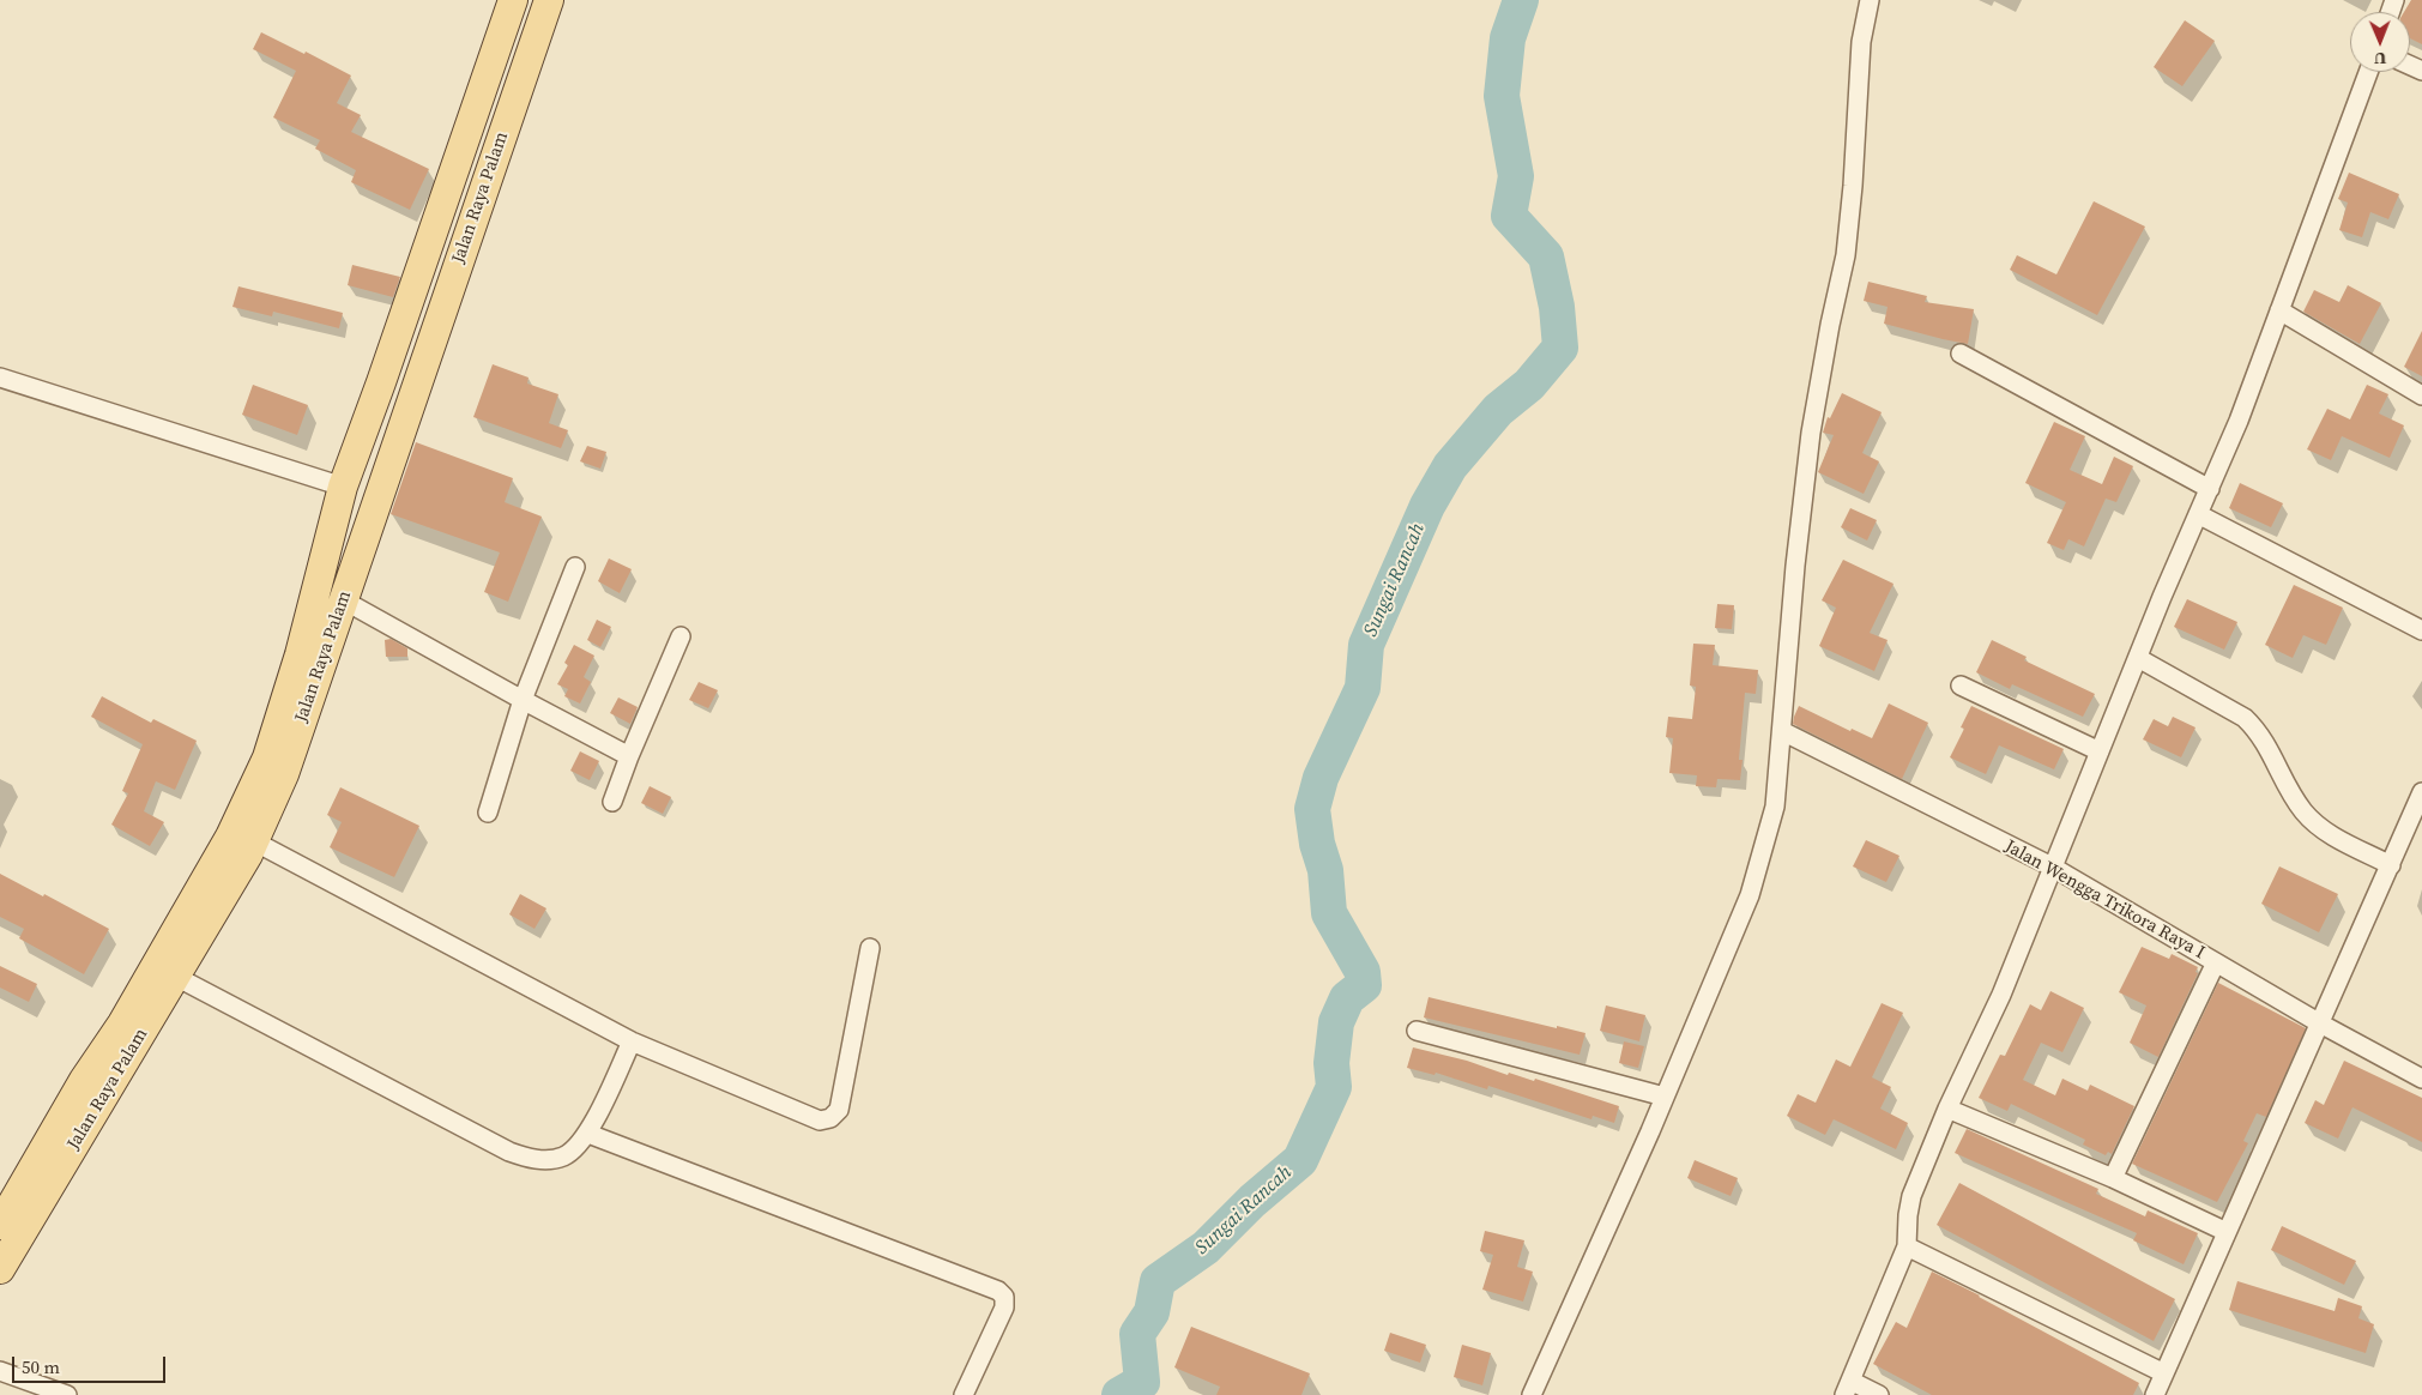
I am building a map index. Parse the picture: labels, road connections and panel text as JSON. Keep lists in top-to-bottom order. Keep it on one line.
{"streets":{"main road":["Jalan Raya Palam"],"street":["Jalan Wengga Trikora Raya I"]},"water":["Sungai Rancah"],"scale_bar":"50 m","north":"bottom"}
